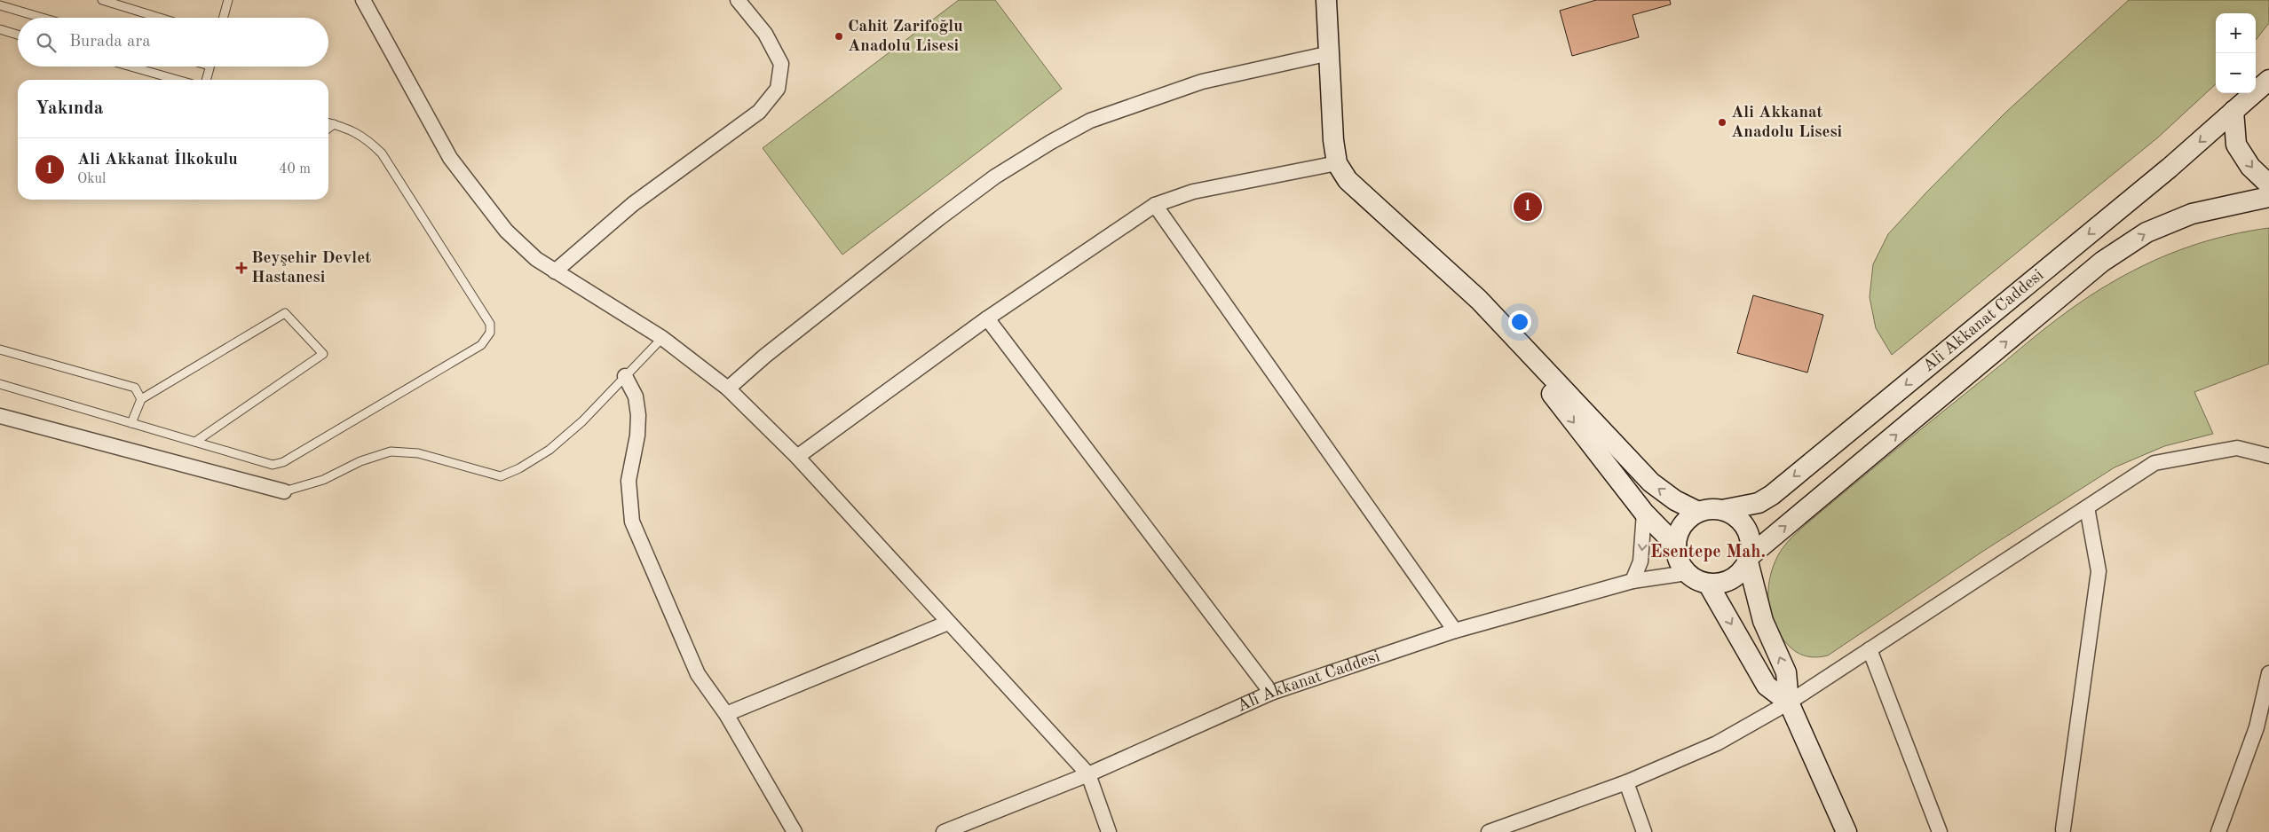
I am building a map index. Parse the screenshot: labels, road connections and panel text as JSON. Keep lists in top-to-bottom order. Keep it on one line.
{"streets":{"main road":["Ali Akkanat Caddesi"]},"districts":["Esentepe Mah."],"places":{"other":["Cahit Zarifoğlu Anadolu Lisesi","Ali Akkanat Anadolu Lisesi"],"health":["Beyşehir Devlet Hastanesi"]},"page":{"map_buttons":["+","−"],"search":"Burada ara","heading":"Yakında","list":[{"mark":"1","name":"Ali Akkanat İlkokulu","note":"Okul","value":"40 m"}],"pins":"1"}}
